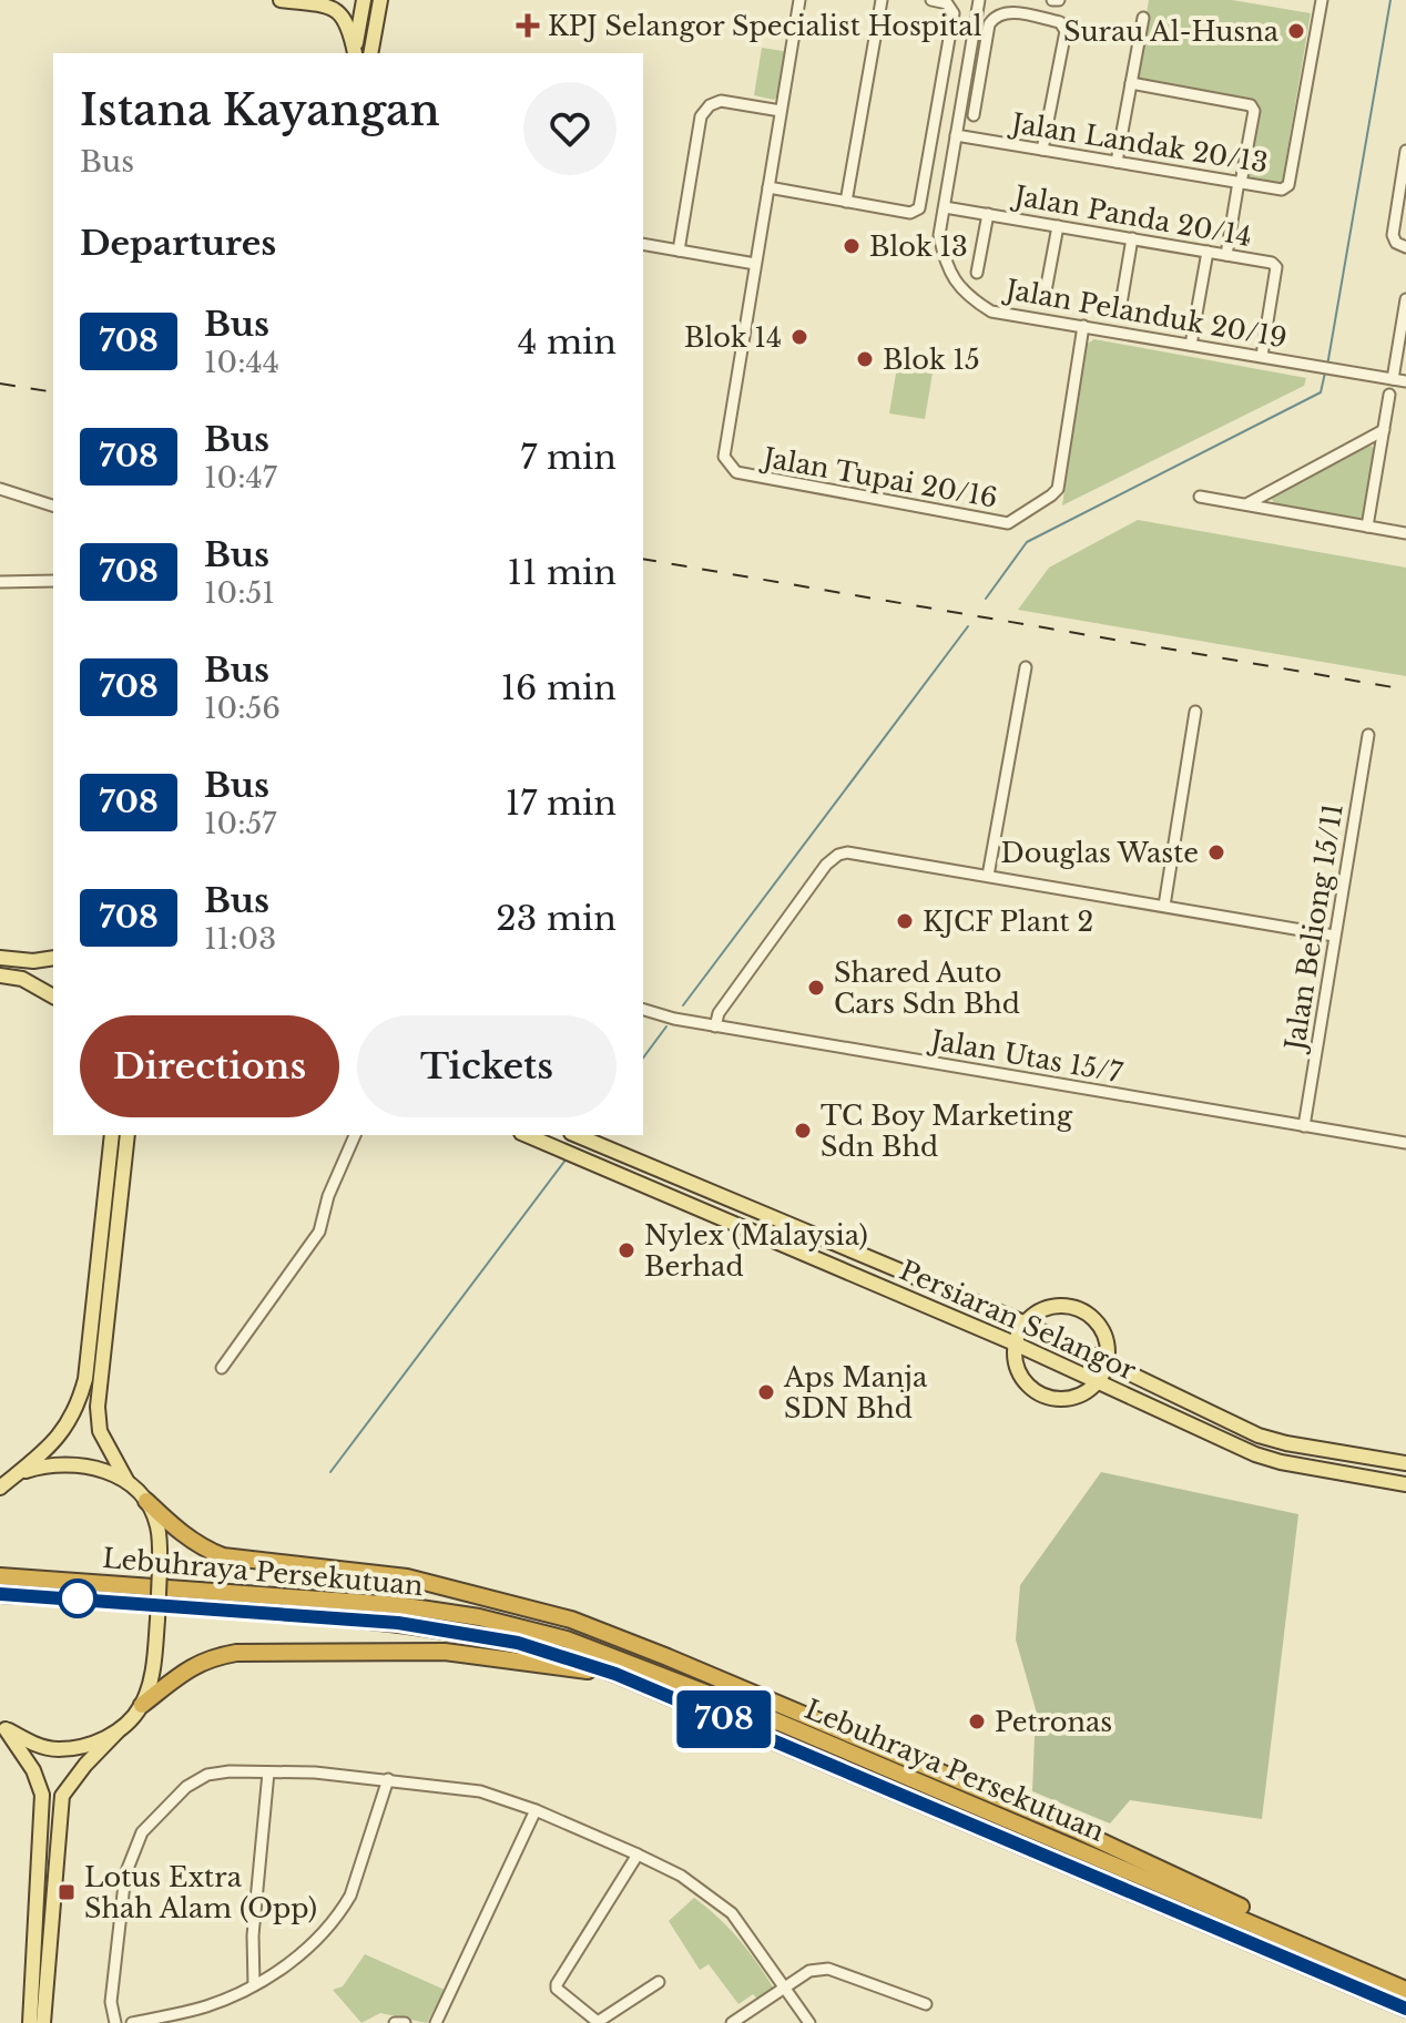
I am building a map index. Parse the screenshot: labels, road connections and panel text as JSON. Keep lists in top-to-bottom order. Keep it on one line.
{"streets":{"highway":["Lebuhraya Persekutuan"],"main road":["Persiaran Selangor"],"street":["Jalan Landak 20/13","Jalan Panda 20/14","Jalan Pelanduk 20/19","Jalan Tupai 20/16","Jalan Beliong 15/11","Jalan Utas 15/7"]},"crossings":[["Jalan Landak 20/13","Jalan Pelanduk 20/19"],["Jalan Panda 20/14","Jalan Pelanduk 20/19"],["Jalan Pelanduk 20/19","Jalan Tupai 20/16"],["Jalan Beliong 15/11","Jalan Utas 15/7"]],"places":{"health":["KPJ Selangor Specialist Hospital"],"other":["Surau Al-Husna","Blok 13","Blok 14","Blok 15","Douglas Waste","KJCF Plant 2","Shared Auto Cars Sdn Bhd","TC Boy Marketing Sdn Bhd","Nylex (Malaysia) Berhad","Aps Manja SDN Bhd","Petronas"],"transit":["Lotus Extra Shah Alam (Opp)"]},"lines":["bus line 708"],"page":{"on_map":"708","heading":[["Istana Kayangan","Bus"],"Departures"],"list":[{"mark":"708","name":"Bus","note":"10:44","value":"4 min"},{"mark":"708","name":"Bus","note":"10:47","value":"7 min"},{"mark":"708","name":"Bus","note":"10:51","value":"11 min"},{"mark":"708","name":"Bus","note":"10:56","value":"16 min"},{"mark":"708","name":"Bus","note":"10:57","value":"17 min"},{"mark":"708","name":"Bus","note":"11:03","value":"23 min"}],"buttons":["Directions","Tickets"]}}
